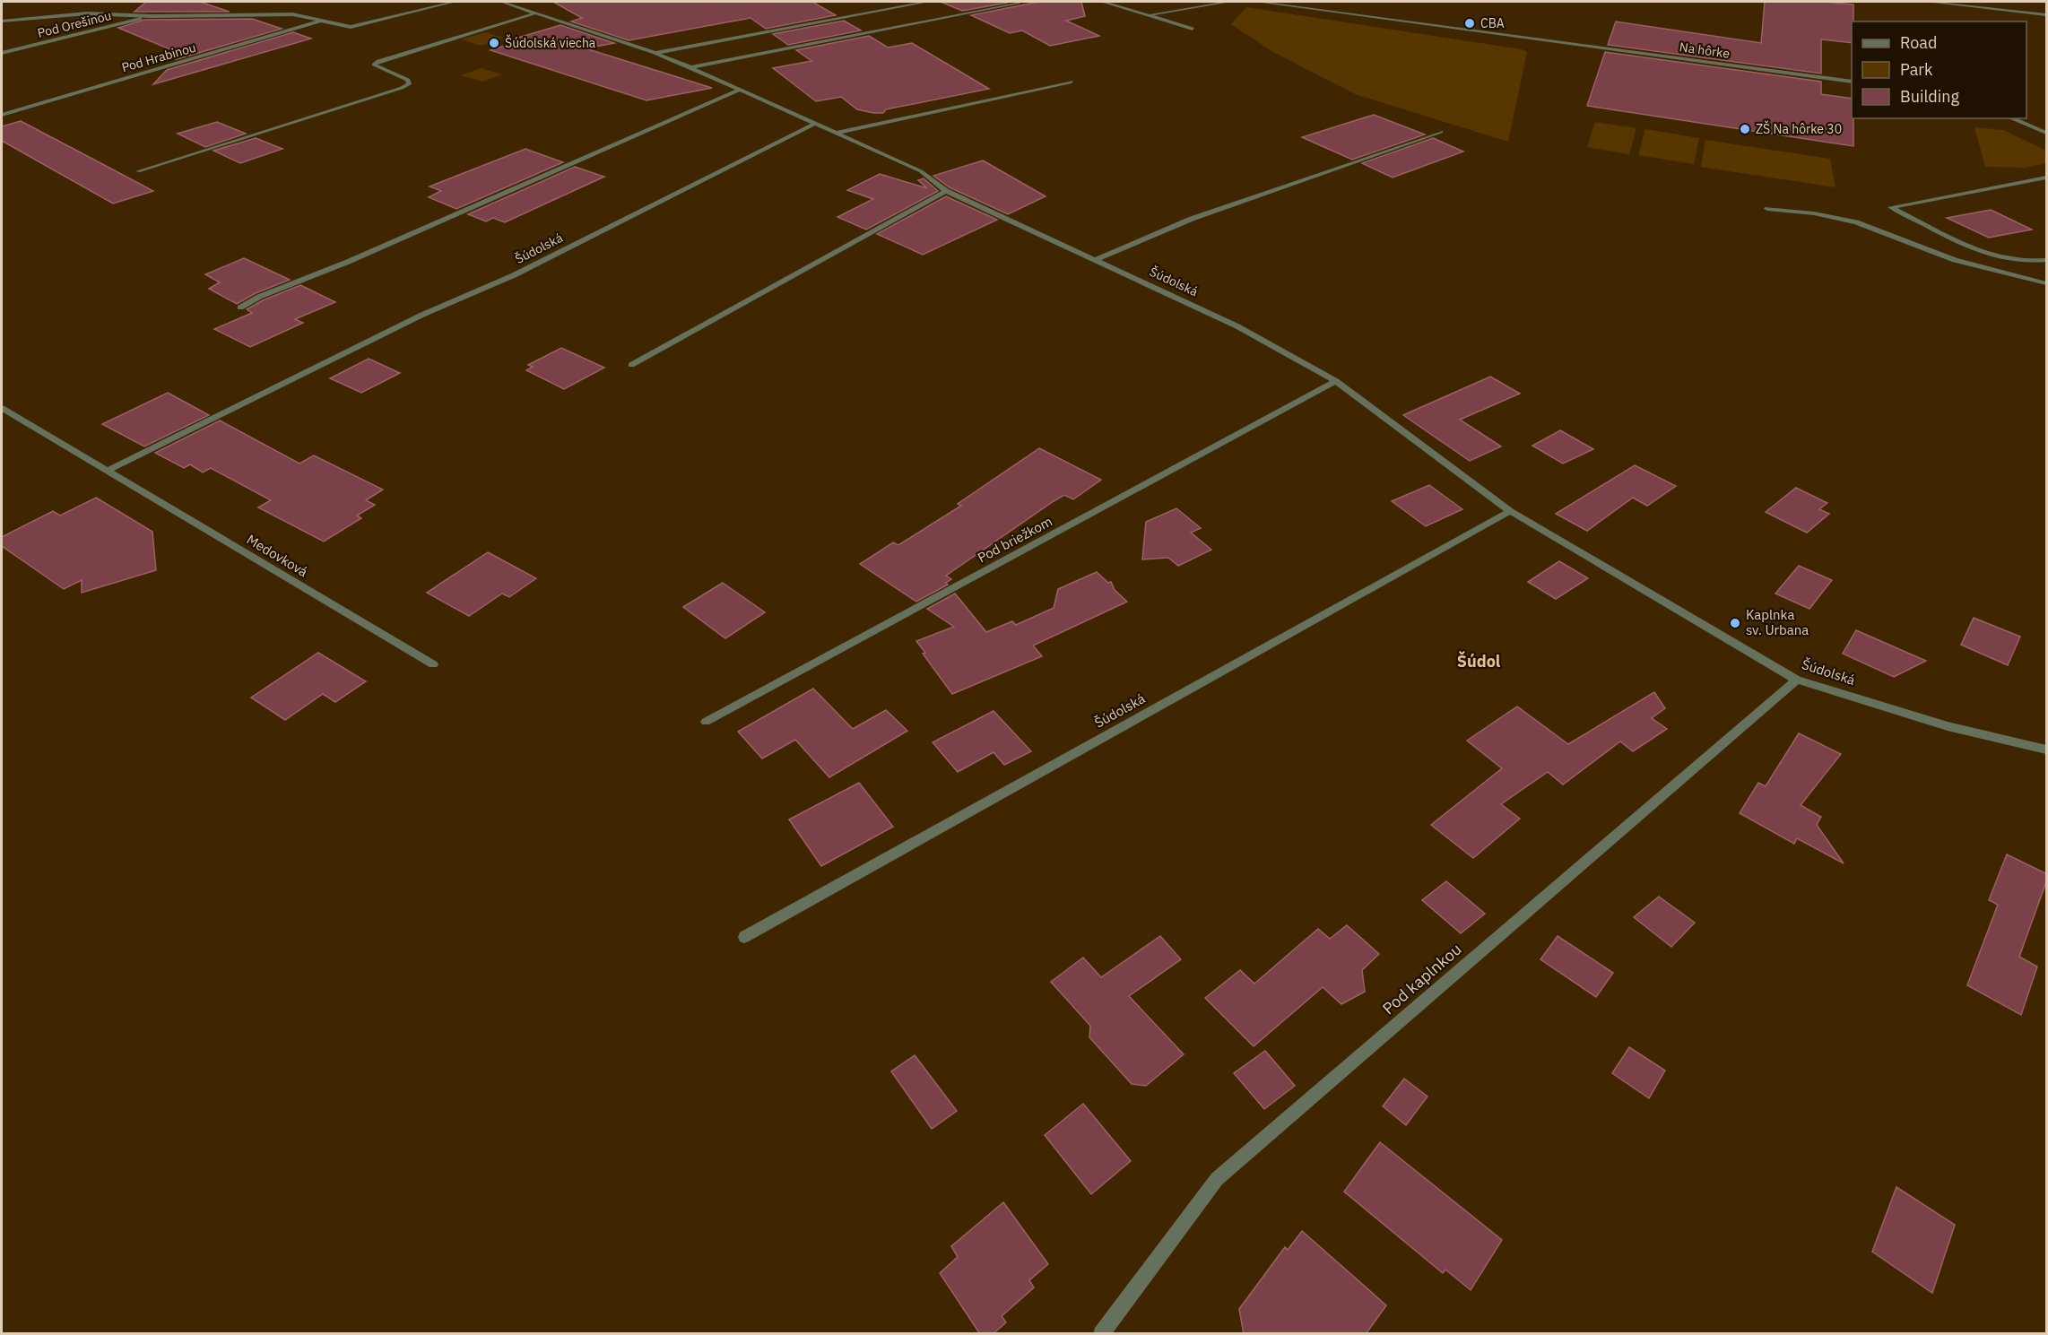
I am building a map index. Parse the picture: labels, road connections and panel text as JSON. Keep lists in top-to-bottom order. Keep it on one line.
{"streets":{"street":["Pod Orešinou","Na hôrke","Pod Hrabinou","Šúdolská","Pod briežkom","Medovková","Pod kaplnkou"]},"crossings":[["Šúdolská","Pod briežkom"],["Šúdolská","Medovková"],["Šúdolská","Pod kaplnkou"]],"districts":["Šúdol"],"places":["CBA","Šúdolská viecha","ZŠ Na hôrke 30","Kaplnka sv. Urbana"],"legend":["Road","Park","Building"]}
